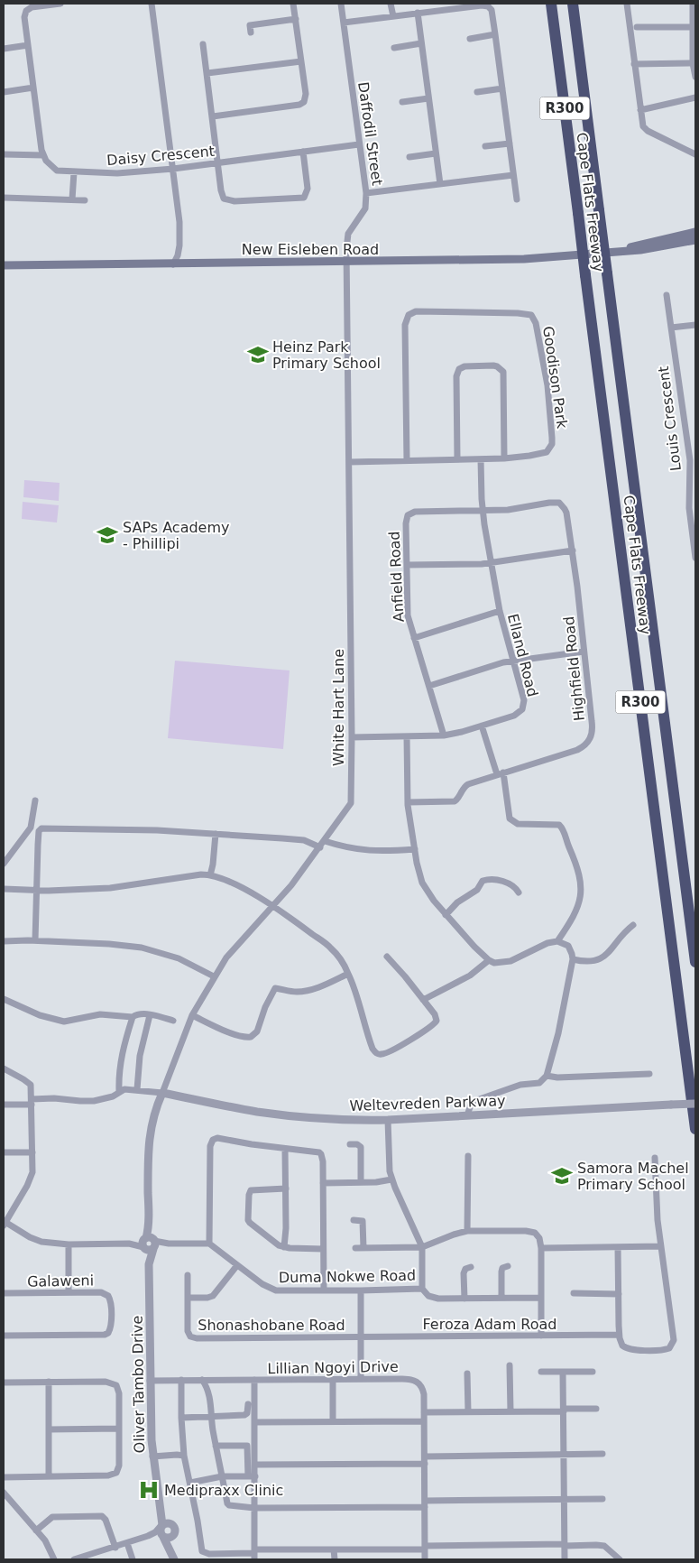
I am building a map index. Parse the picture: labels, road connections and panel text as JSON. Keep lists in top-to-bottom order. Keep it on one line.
{"streets":{"highway":["R300","Cape Flats Freeway"],"main road":["New Eisleben Road"],"street":["Daffodil Street","Daisy Crescent","Goodison Park","Louis Crescent","Anfield Road","Elland Road","Highfield Road","White Hart Lane","Weltevreden Parkway","Duma Nokwe Road","Galaweni","Feroza Adam Road","Shonashobane Road","Lillian Ngoyi Drive","Oliver Tambo Drive"]},"crossings":[["Daffodil Street","Daisy Crescent"],["Daffodil Street","New Eisleben Road"],["Daffodil Street","White Hart Lane"],["New Eisleben Road","White Hart Lane"],["Anfield Road","Elland Road"],["Anfield Road","Highfield Road"],["Elland Road","Highfield Road"],["Elland Road","White Hart Lane"],["White Hart Lane","Weltevreden Parkway"],["White Hart Lane","Oliver Tambo Drive"],["Weltevreden Parkway","Duma Nokwe Road"],["Weltevreden Parkway","Oliver Tambo Drive"],["Feroza Adam Road","Shonashobane Road"],["Lillian Ngoyi Drive","Oliver Tambo Drive"]],"places":{"school or university":["Heinz Park Primary School","SAPs Academy - Phillipi","Samora Machel Primary School"],"hospital":["Medipraxx Clinic"]}}
